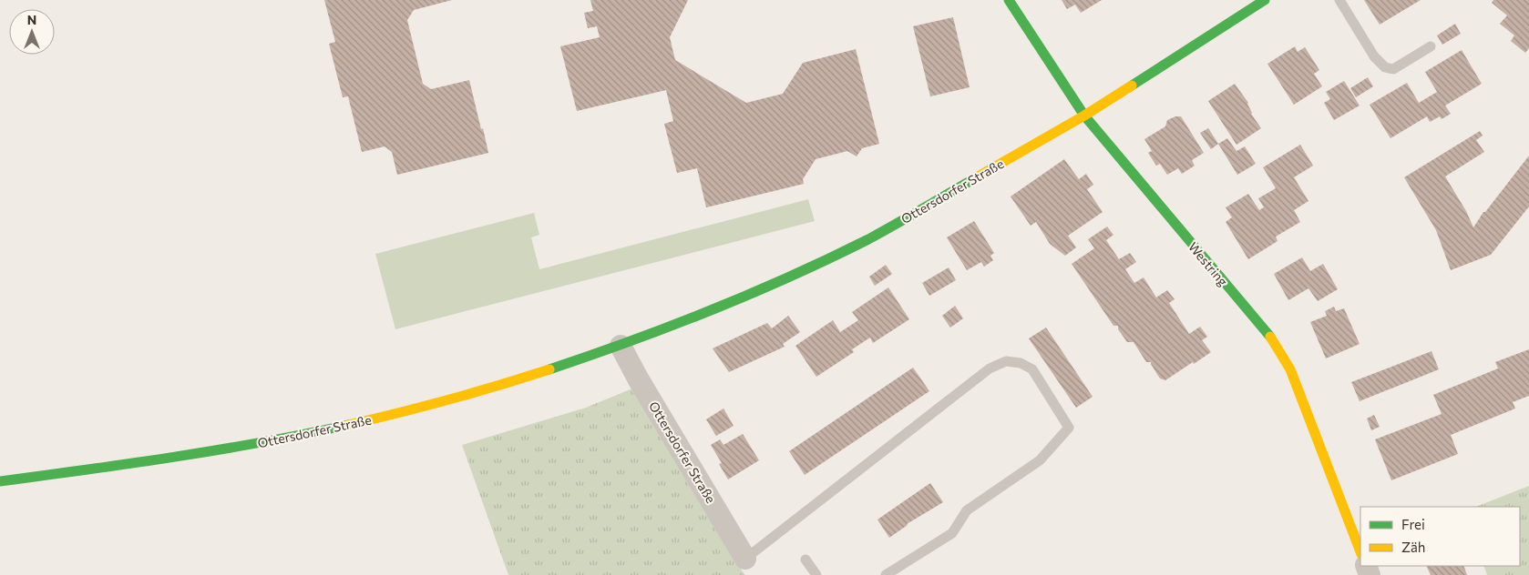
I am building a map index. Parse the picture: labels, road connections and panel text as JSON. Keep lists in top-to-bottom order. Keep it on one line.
{"streets":{"street":["Ottersdorfer Straße","Westring"]},"crossings":[["Ottersdorfer Straße","Westring"]],"legend":["Frei","Zäh"],"north":"top"}
